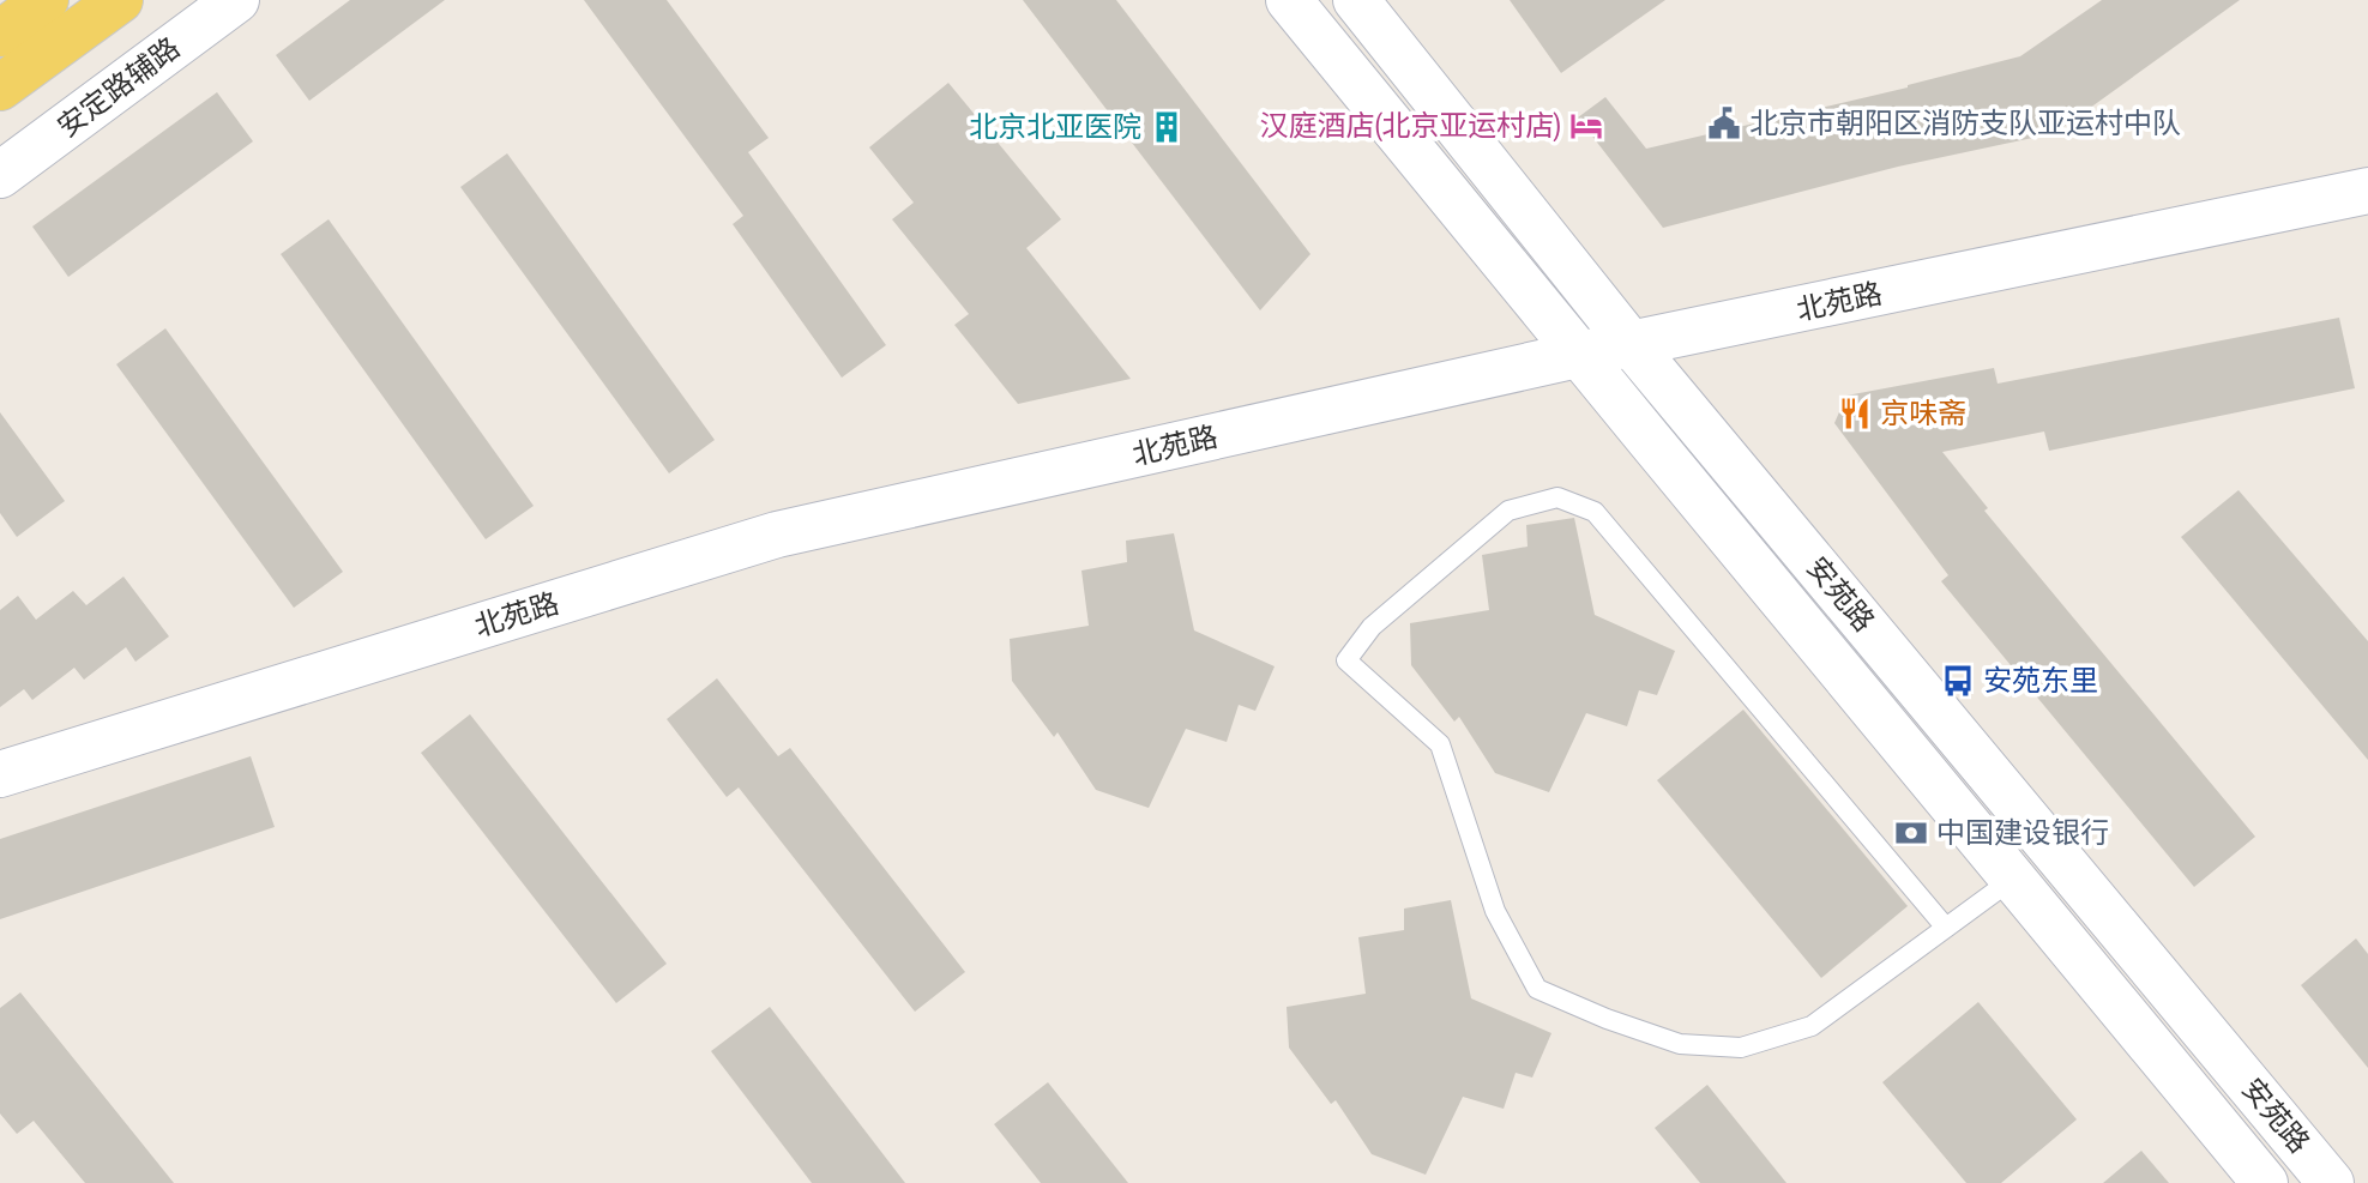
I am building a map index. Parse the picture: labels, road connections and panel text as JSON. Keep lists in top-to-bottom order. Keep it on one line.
{"streets":{"main road":["安定路辅路","北苑路","安苑路"]},"crossings":[["北苑路","安苑路"]],"places":{"public building":["北京市朝阳区消防支队亚运村中队"],"hotel":["汉庭酒店(北京亚运村店)"],"building":["北京北亚医院"],"restaurant":["京味斋"],"bus stop":["安苑东里"],"bank":["中国建设银行"]}}
